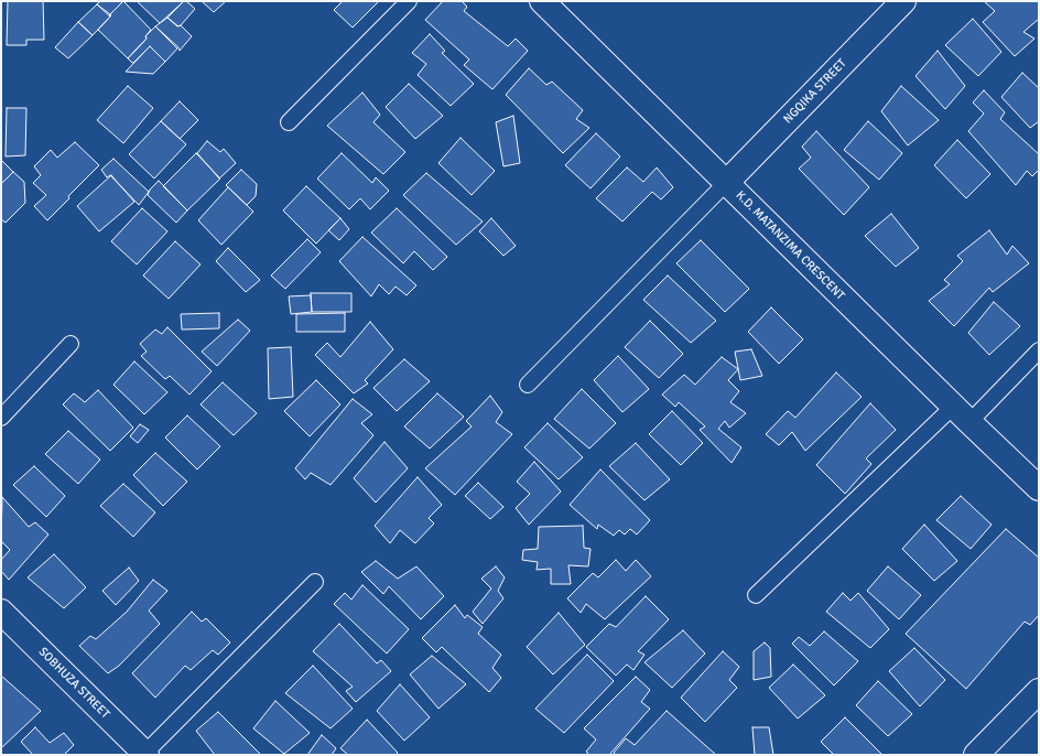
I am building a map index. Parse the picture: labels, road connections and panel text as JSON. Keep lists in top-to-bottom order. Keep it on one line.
{"streets":{"street":["NGQIKA STREET","K.D. MATANZIMA CRESCENT","SOBHUZA STREET"]},"crossings":[["NGQIKA STREET","K.D. MATANZIMA CRESCENT"]]}
